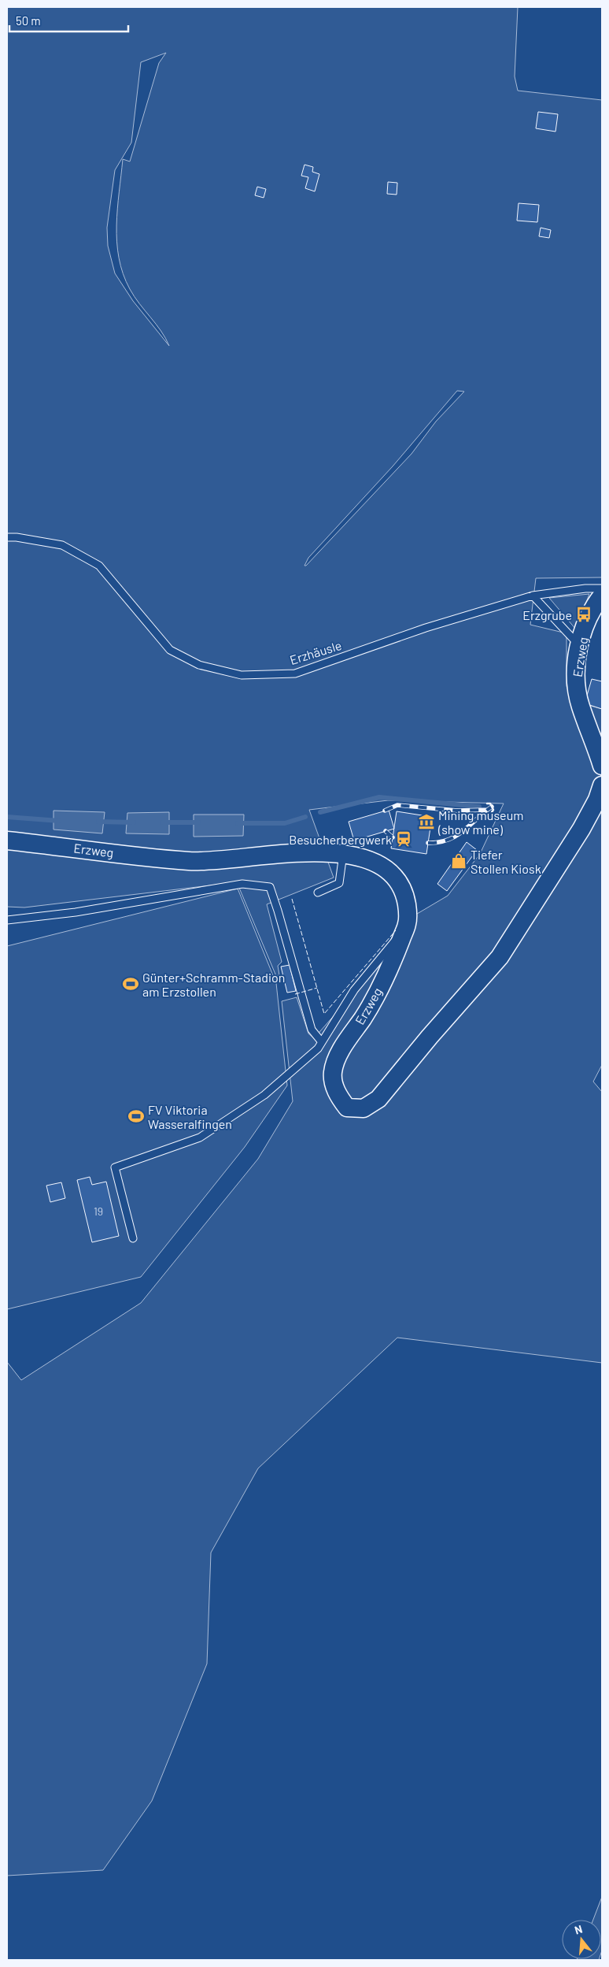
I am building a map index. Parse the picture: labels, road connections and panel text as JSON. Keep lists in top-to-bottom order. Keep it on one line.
{"streets":{"street":["Erzweg"],"lane":["Erzhäusle"]},"places":{"bus stop":["Erzgrube"],"museum":["Mining museum (show mine)"],"station":["Besucherbergwerk"],"shop":["Tiefer Stollen Kiosk"],"sports":["Günter+Schramm-Stadion am Erzstollen","FV Viktoria Wasseralfingen"]},"house_numbers":["19"],"scale_bar":"50 m","north":"top"}
